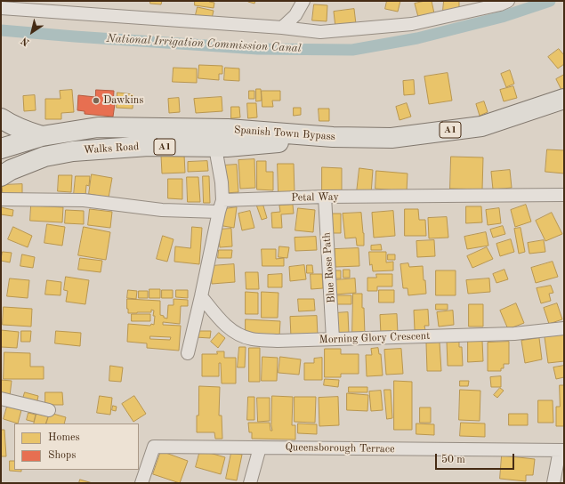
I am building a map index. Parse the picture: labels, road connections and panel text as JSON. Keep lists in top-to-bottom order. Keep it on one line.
{"streets":{"main road":["A1","Spanish Town Bypass","Walks Road"],"street":["Petal Way","Blue Rose Path","Morning Glory Crescent","Queensborough Terrace"]},"crossings":[["Spanish Town Bypass","Walks Road"],["Petal Way","Blue Rose Path"],["Blue Rose Path","Morning Glory Crescent"]],"water":["National Irrigation Commission Canal"],"places":["Dawkins"],"legend":["Homes","Shops"],"scale_bar":"50 m","north":"bottom left"}
